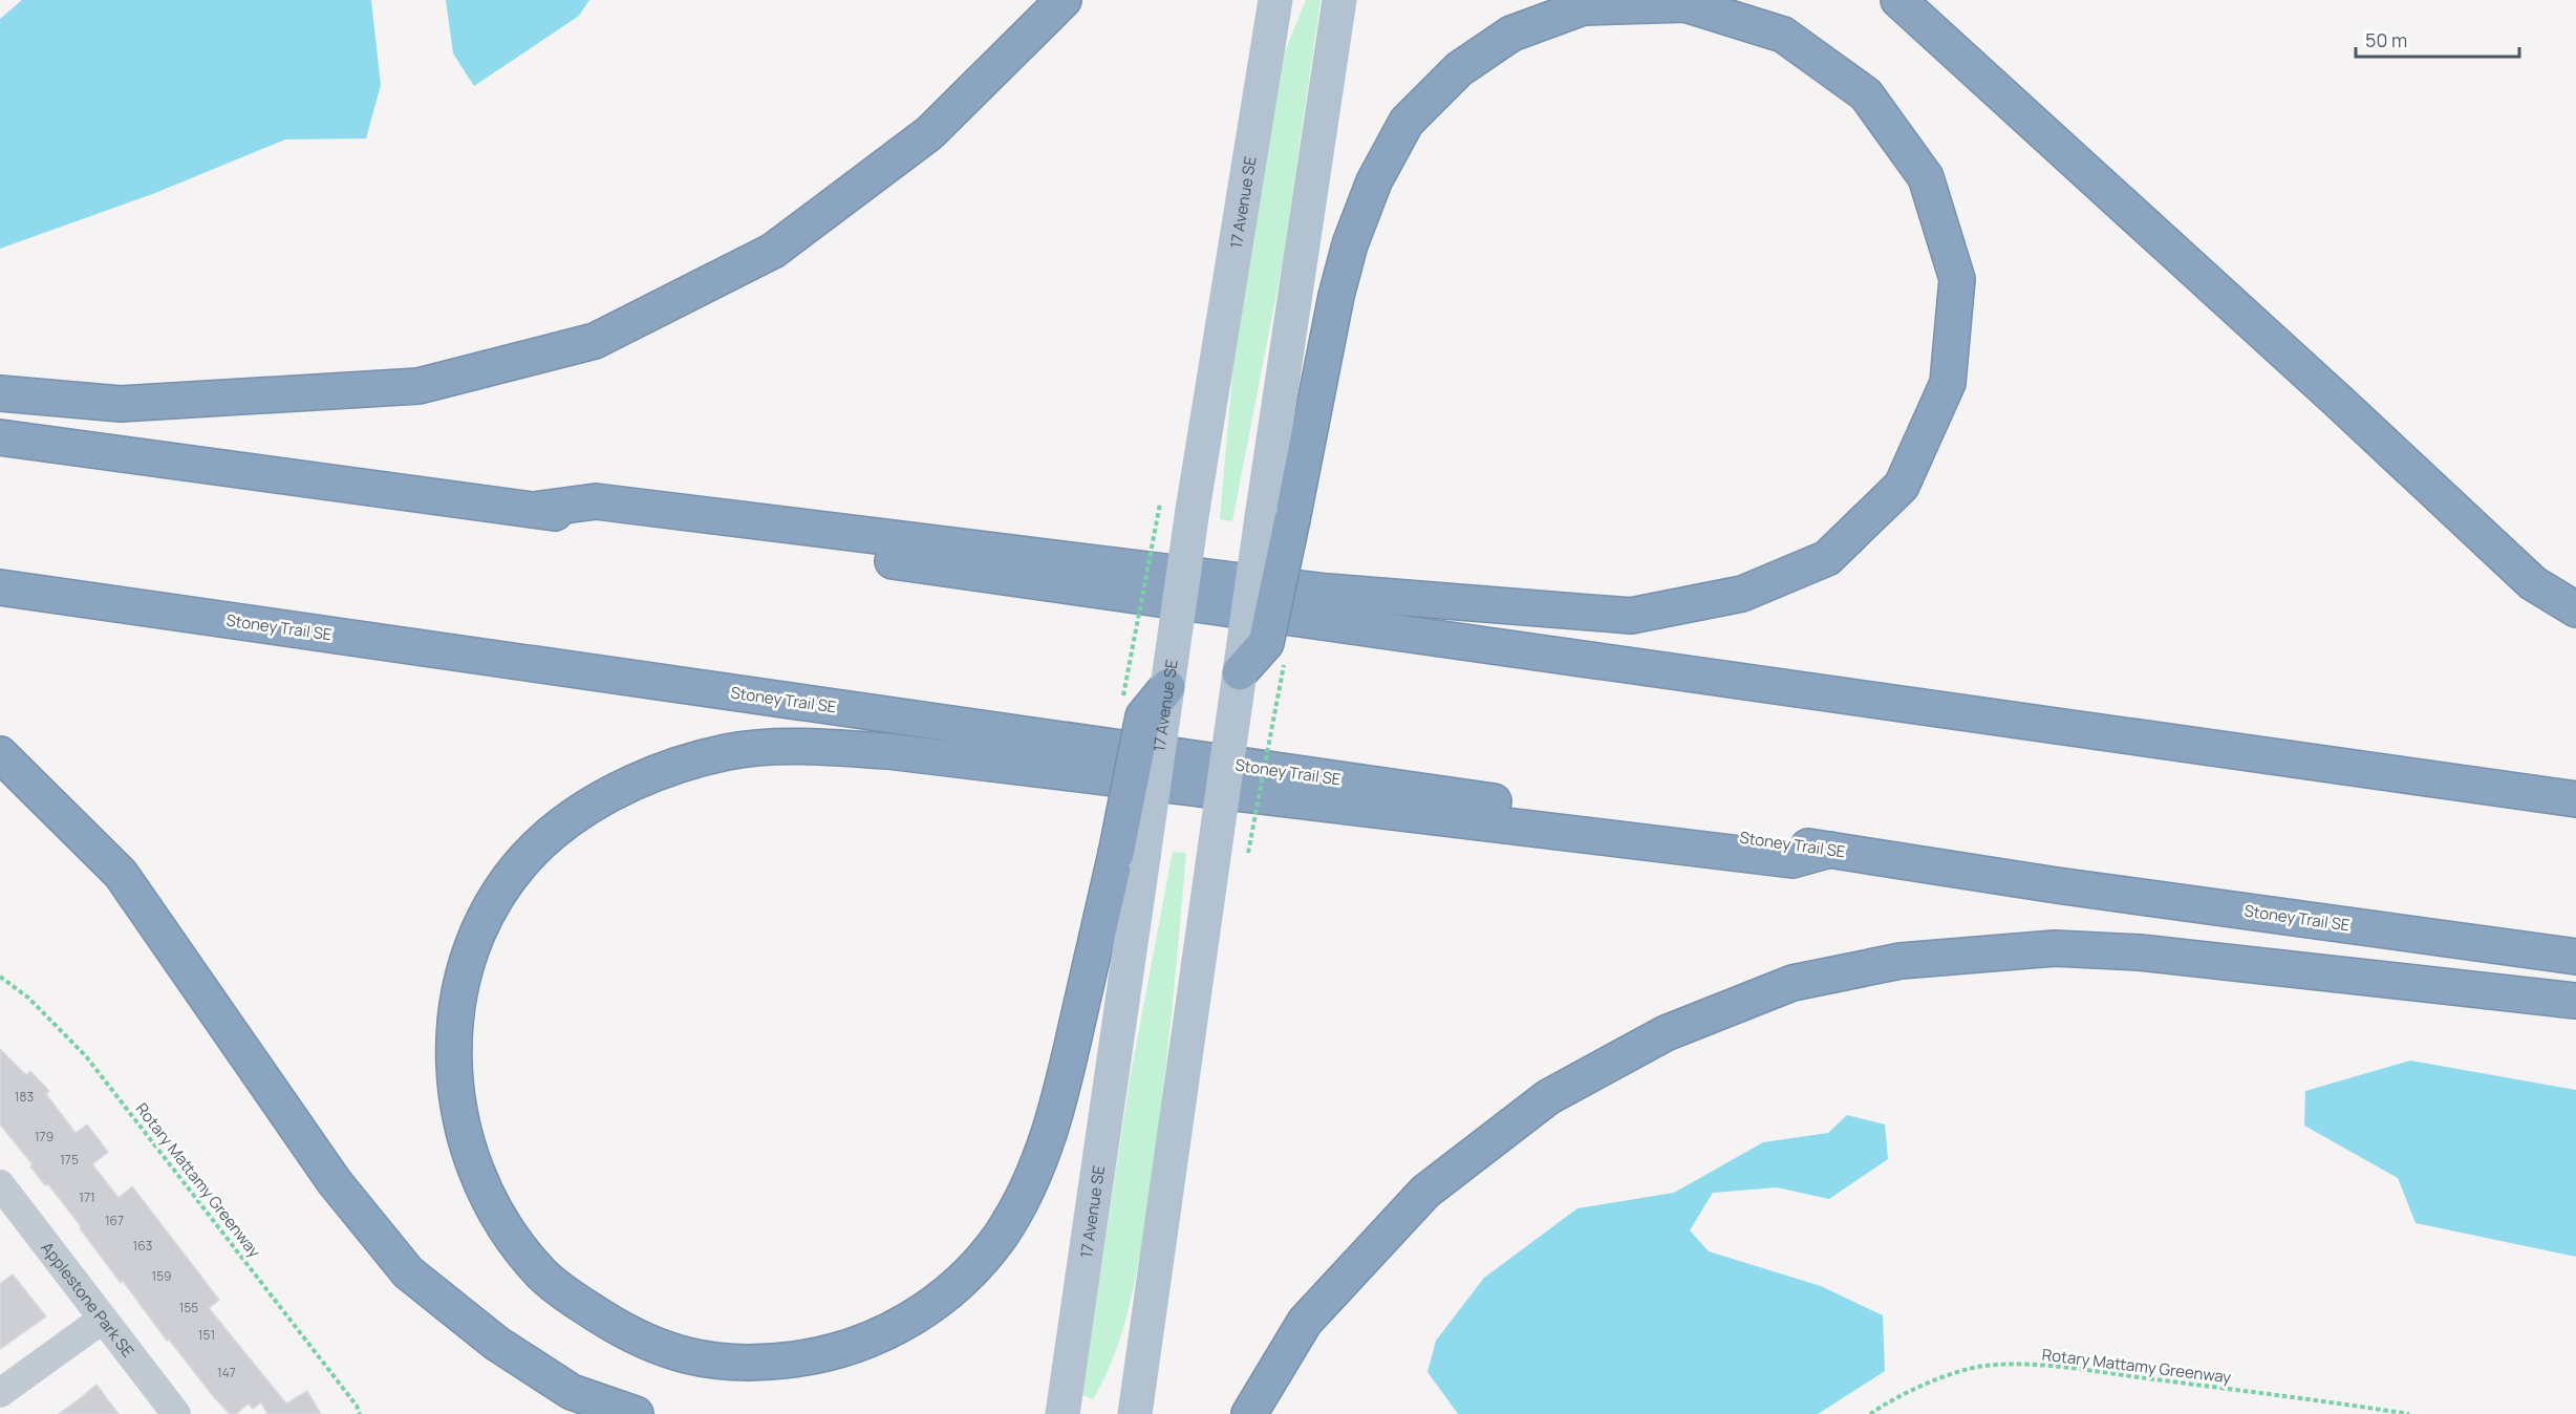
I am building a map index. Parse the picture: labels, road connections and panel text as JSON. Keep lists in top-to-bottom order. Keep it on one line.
{"streets":{"highway":["Stoney Trail SE"],"main road":["17 Avenue SE"],"street":["Applestone Park SE"],"path":["Rotary Mattamy Greenway"]},"house_numbers":["183","179","175","171","167","163","159","155","151","147"],"scale_bar":"50 m"}
